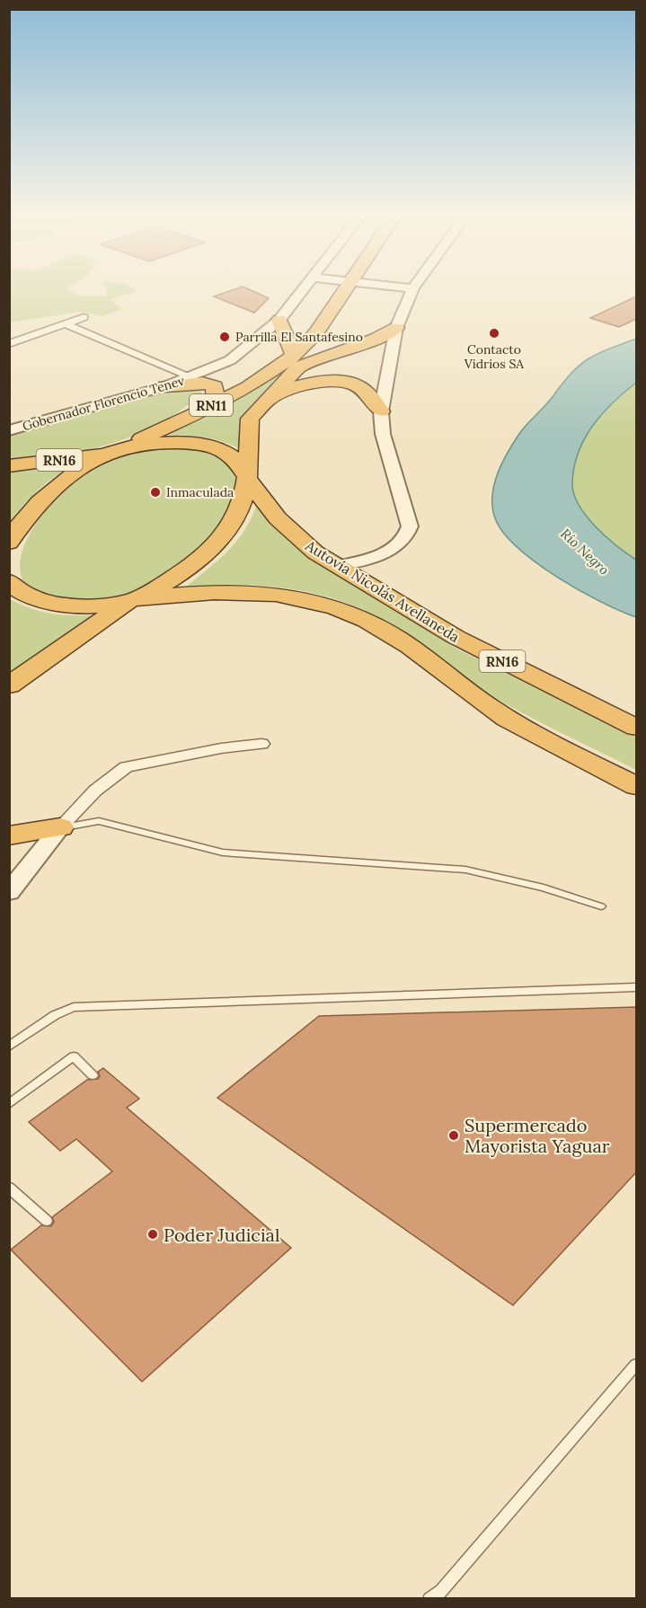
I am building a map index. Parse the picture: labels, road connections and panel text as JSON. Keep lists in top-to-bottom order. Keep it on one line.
{"streets":{"highway":["RN11","RN16","Autovía Nicolás Avellaneda"],"street":["Gobernador Florencio Tenev"]},"crossings":[["RN11","RN16"],["RN11","Autovía Nicolás Avellaneda"]],"water":["Río Negro"],"places":["Contacto Vidrios SA","Parrilla El Santafesino","Inmaculada","Supermercado Mayorista Yaguar","Poder Judicial"]}
